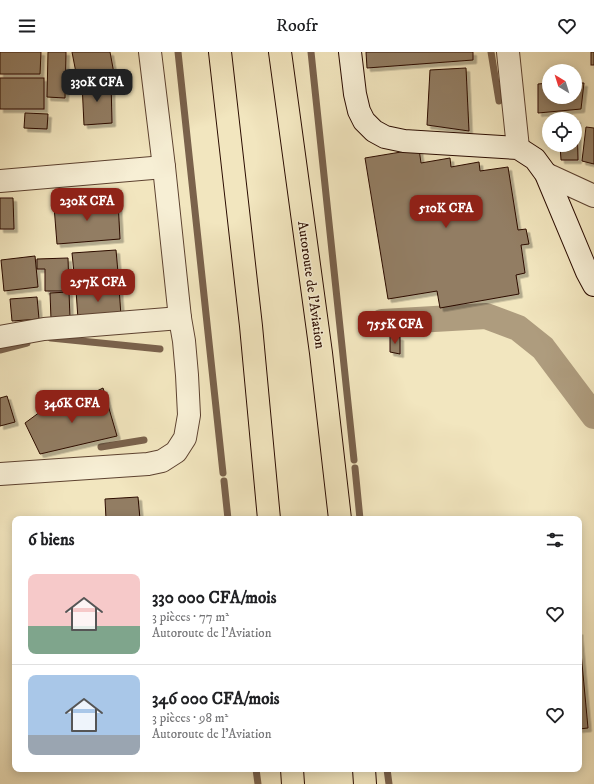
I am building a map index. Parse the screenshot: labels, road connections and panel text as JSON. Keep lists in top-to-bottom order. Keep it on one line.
{"streets":{"highway":["Autoroute de l'Aviation"]},"north":"top left","page":{"header":"Roofr","price":["330K CFA","230K CFA","510K CFA","257K CFA","755K CFA","346K CFA"],"heading":"6 biens","list":[{"name":"330 000 CFA/mois","note":"3 pièces · 77 m² · Autoroute de l'Aviation"},{"name":"346 000 CFA/mois","note":"3 pièces · 98 m² · Autoroute de l'Aviation"}]}}
